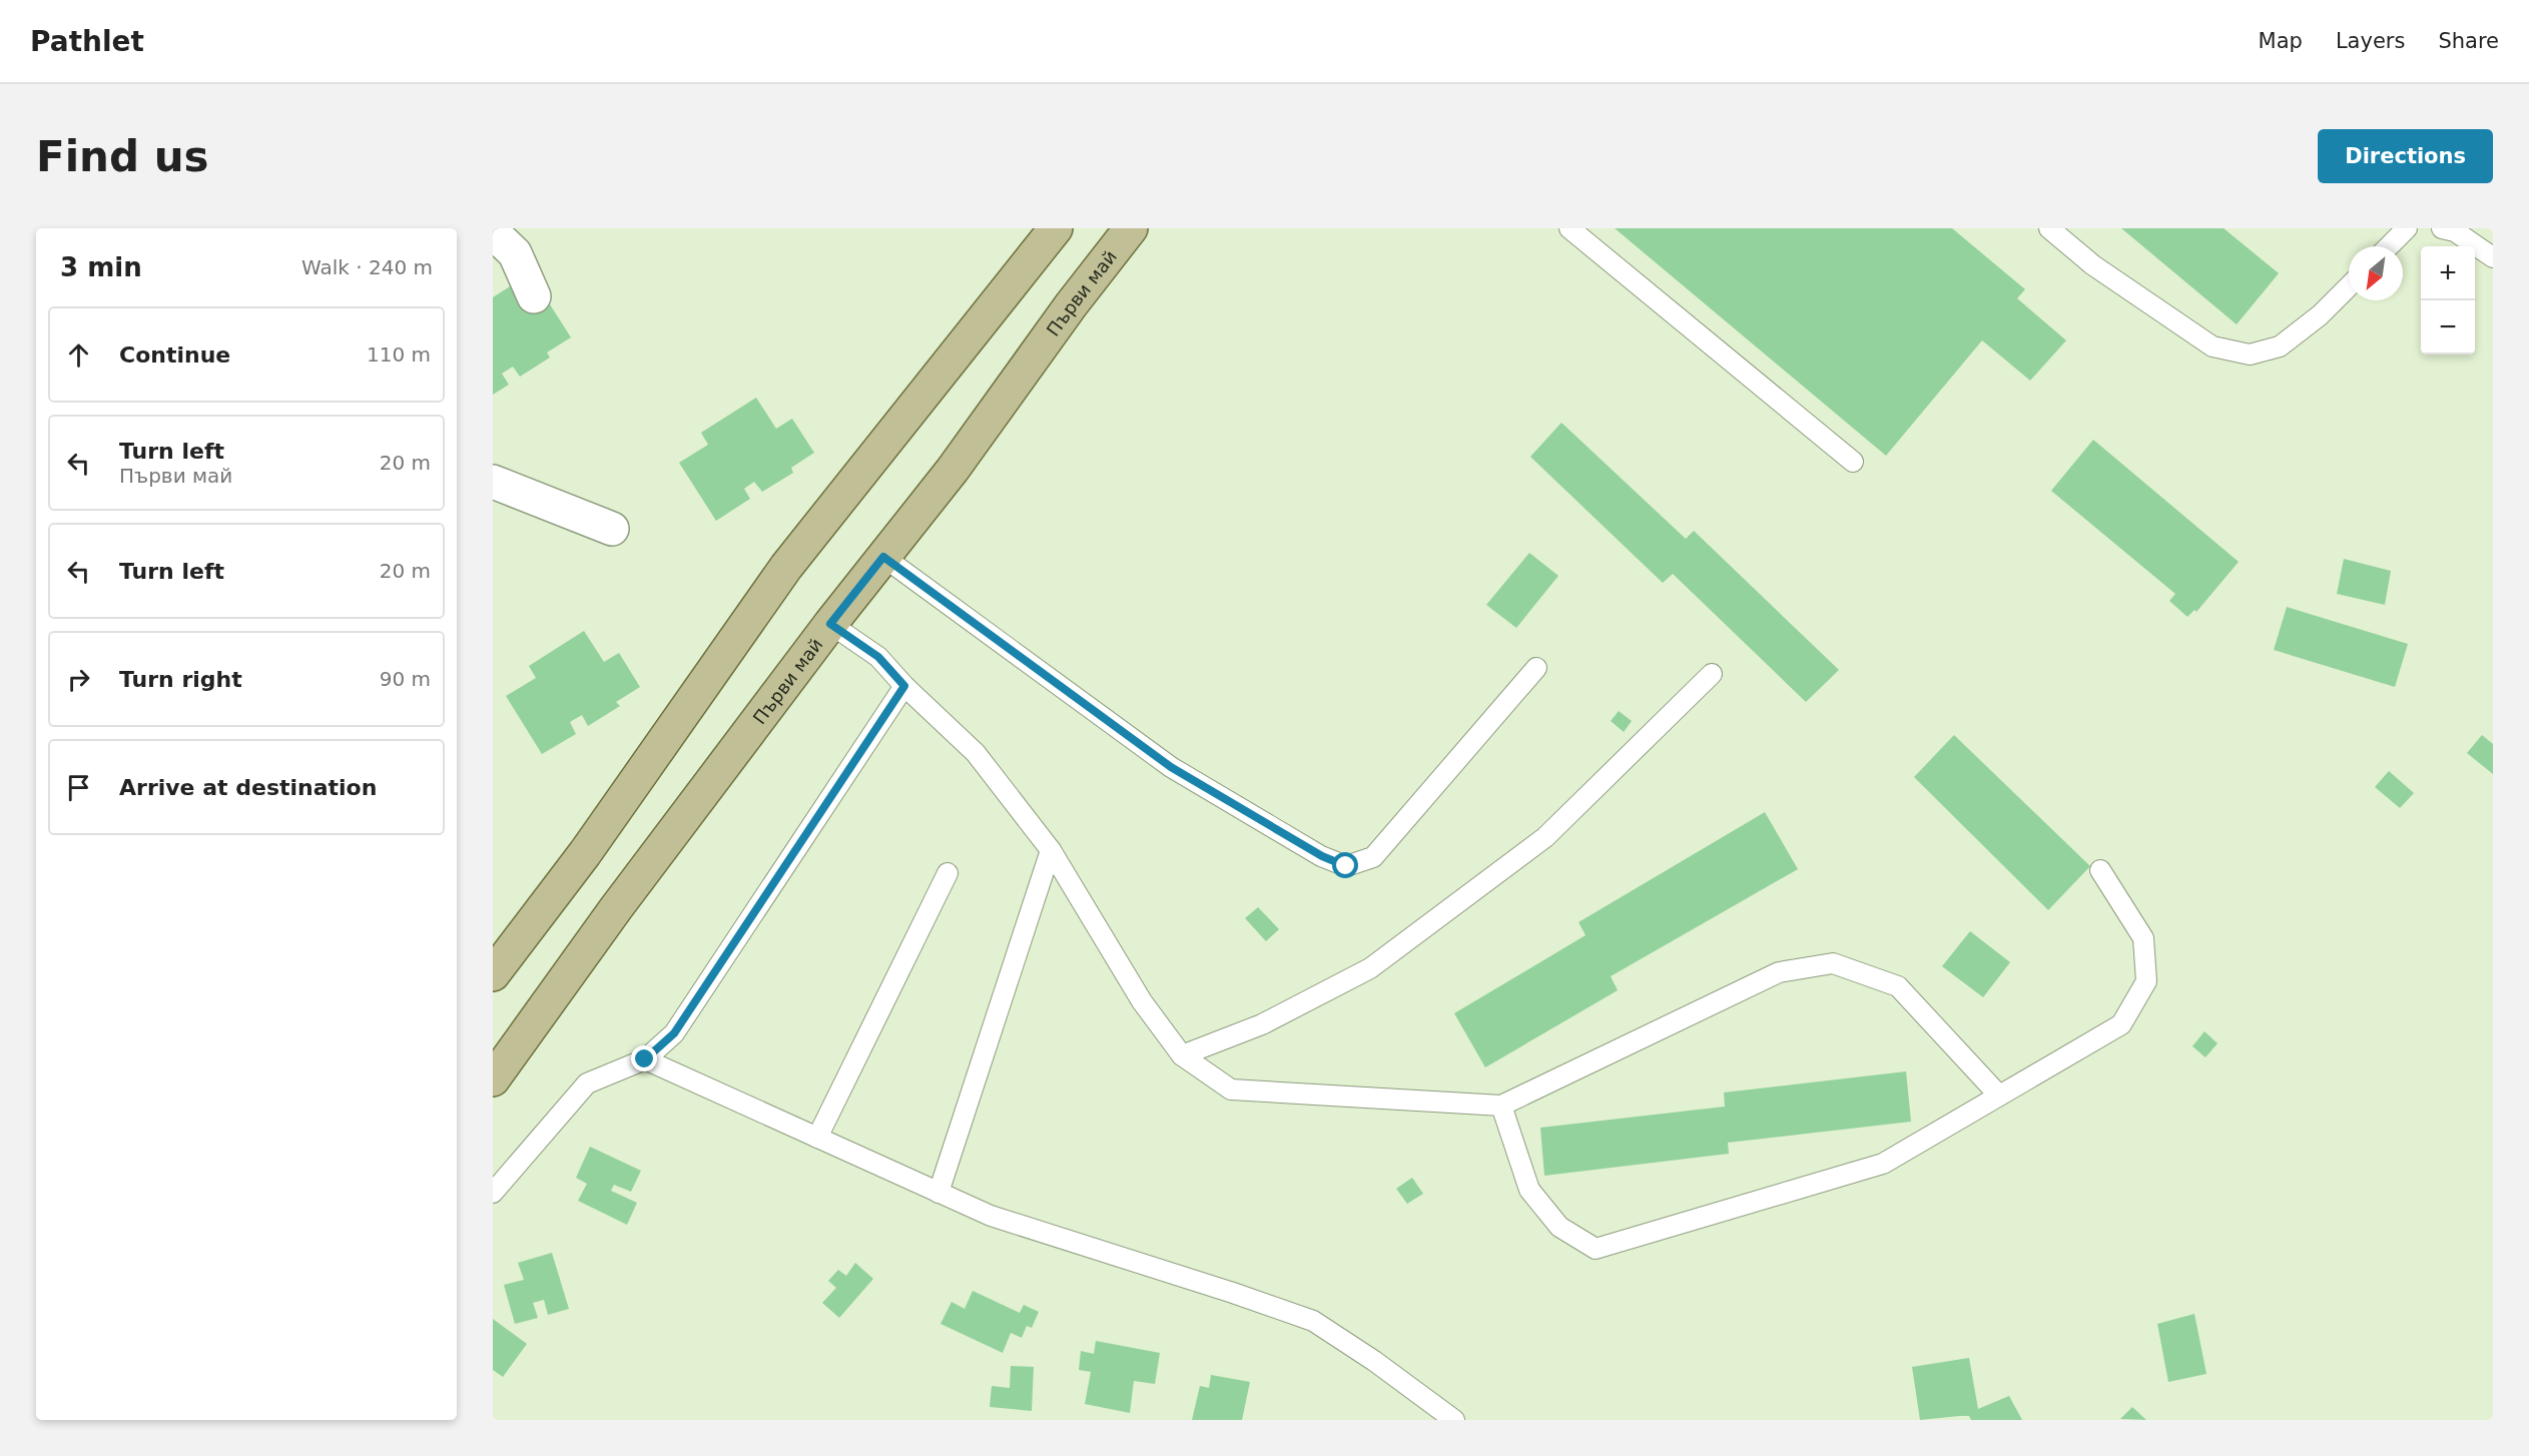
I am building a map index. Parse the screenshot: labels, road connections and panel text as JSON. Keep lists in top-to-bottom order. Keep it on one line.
{"streets":{"main road":["Първи май"]},"north":"bottom left","page":{"header":"Pathlet","nav":["Map","Layers","Share"],"buttons":"Directions","title":"Find us","heading":["3 min","Walk · 240 m"],"map_buttons":["+","−"],"list":[["Continue","110 m"],["Turn left","Първи май","20 m"],["Turn left","20 m"],["Turn right","90 m"],"Arrive at destination"]}}
